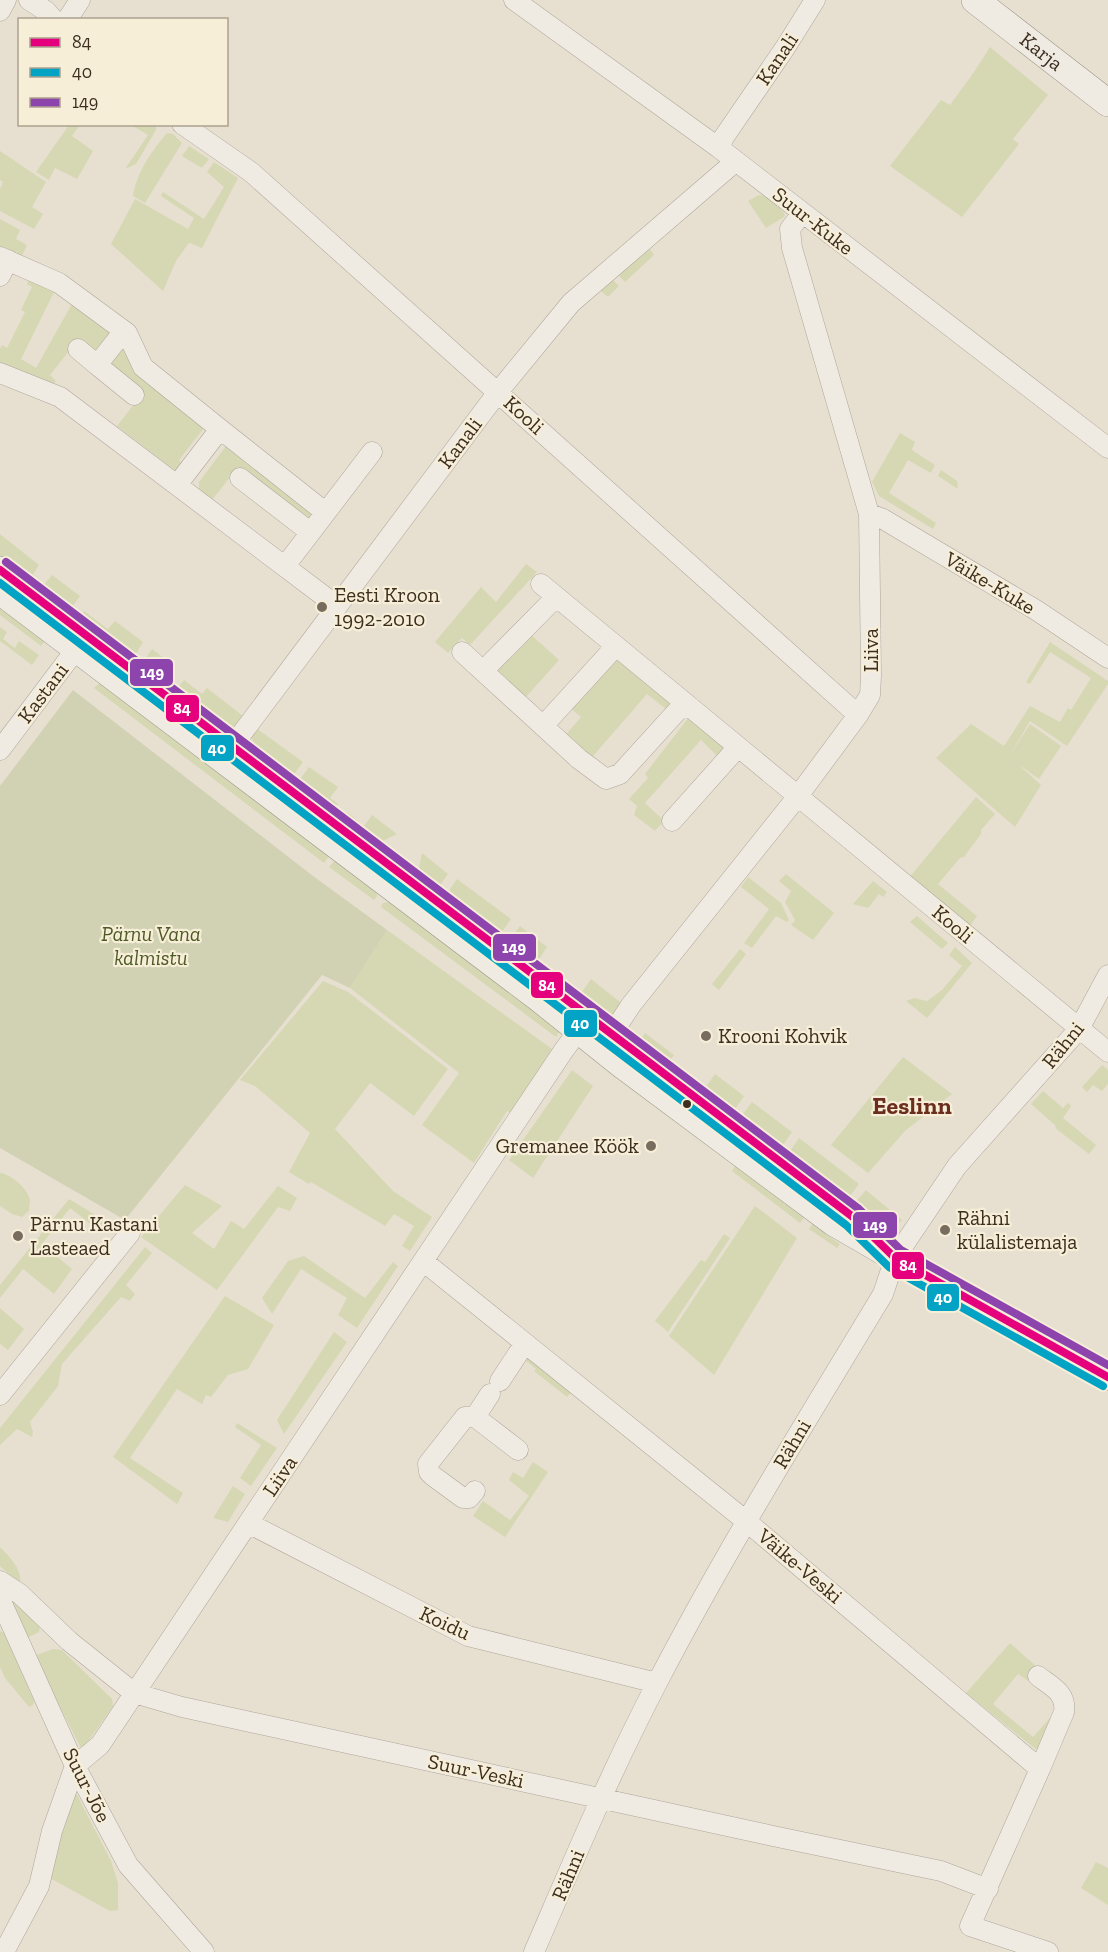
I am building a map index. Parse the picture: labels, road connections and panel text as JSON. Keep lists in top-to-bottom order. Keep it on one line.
{"streets":{"main road":["Karja"],"street":["Kanali","Suur-Kuke","Kooli","Väike-Kuke","Liiva","Kastani","Rähni","Väike-Veski","Koidu","Suur-Veski","Suur-Jõe"]},"crossings":[["Kanali","Suur-Kuke"],["Kanali","Kooli"],["Suur-Kuke","Liiva"],["Kooli","Liiva"],["Kooli","Rähni"],["Väike-Kuke","Liiva"],["Liiva","Väike-Veski"],["Liiva","Koidu"],["Liiva","Suur-Veski"],["Liiva","Suur-Jõe"],["Rähni","Väike-Veski"],["Rähni","Koidu"],["Rähni","Suur-Veski"]],"districts":["Eeslinn"],"parks":["Pärnu Vana kalmistu"],"places":["Eesti Kroon 1992-2010","Krooni Kohvik","Gremanee Köök","Rähni külalistemaja","Pärnu Kastani Lasteaed"],"lines":["transit line 149","transit line 84","transit line 40"],"legend":["84","40","149"]}
